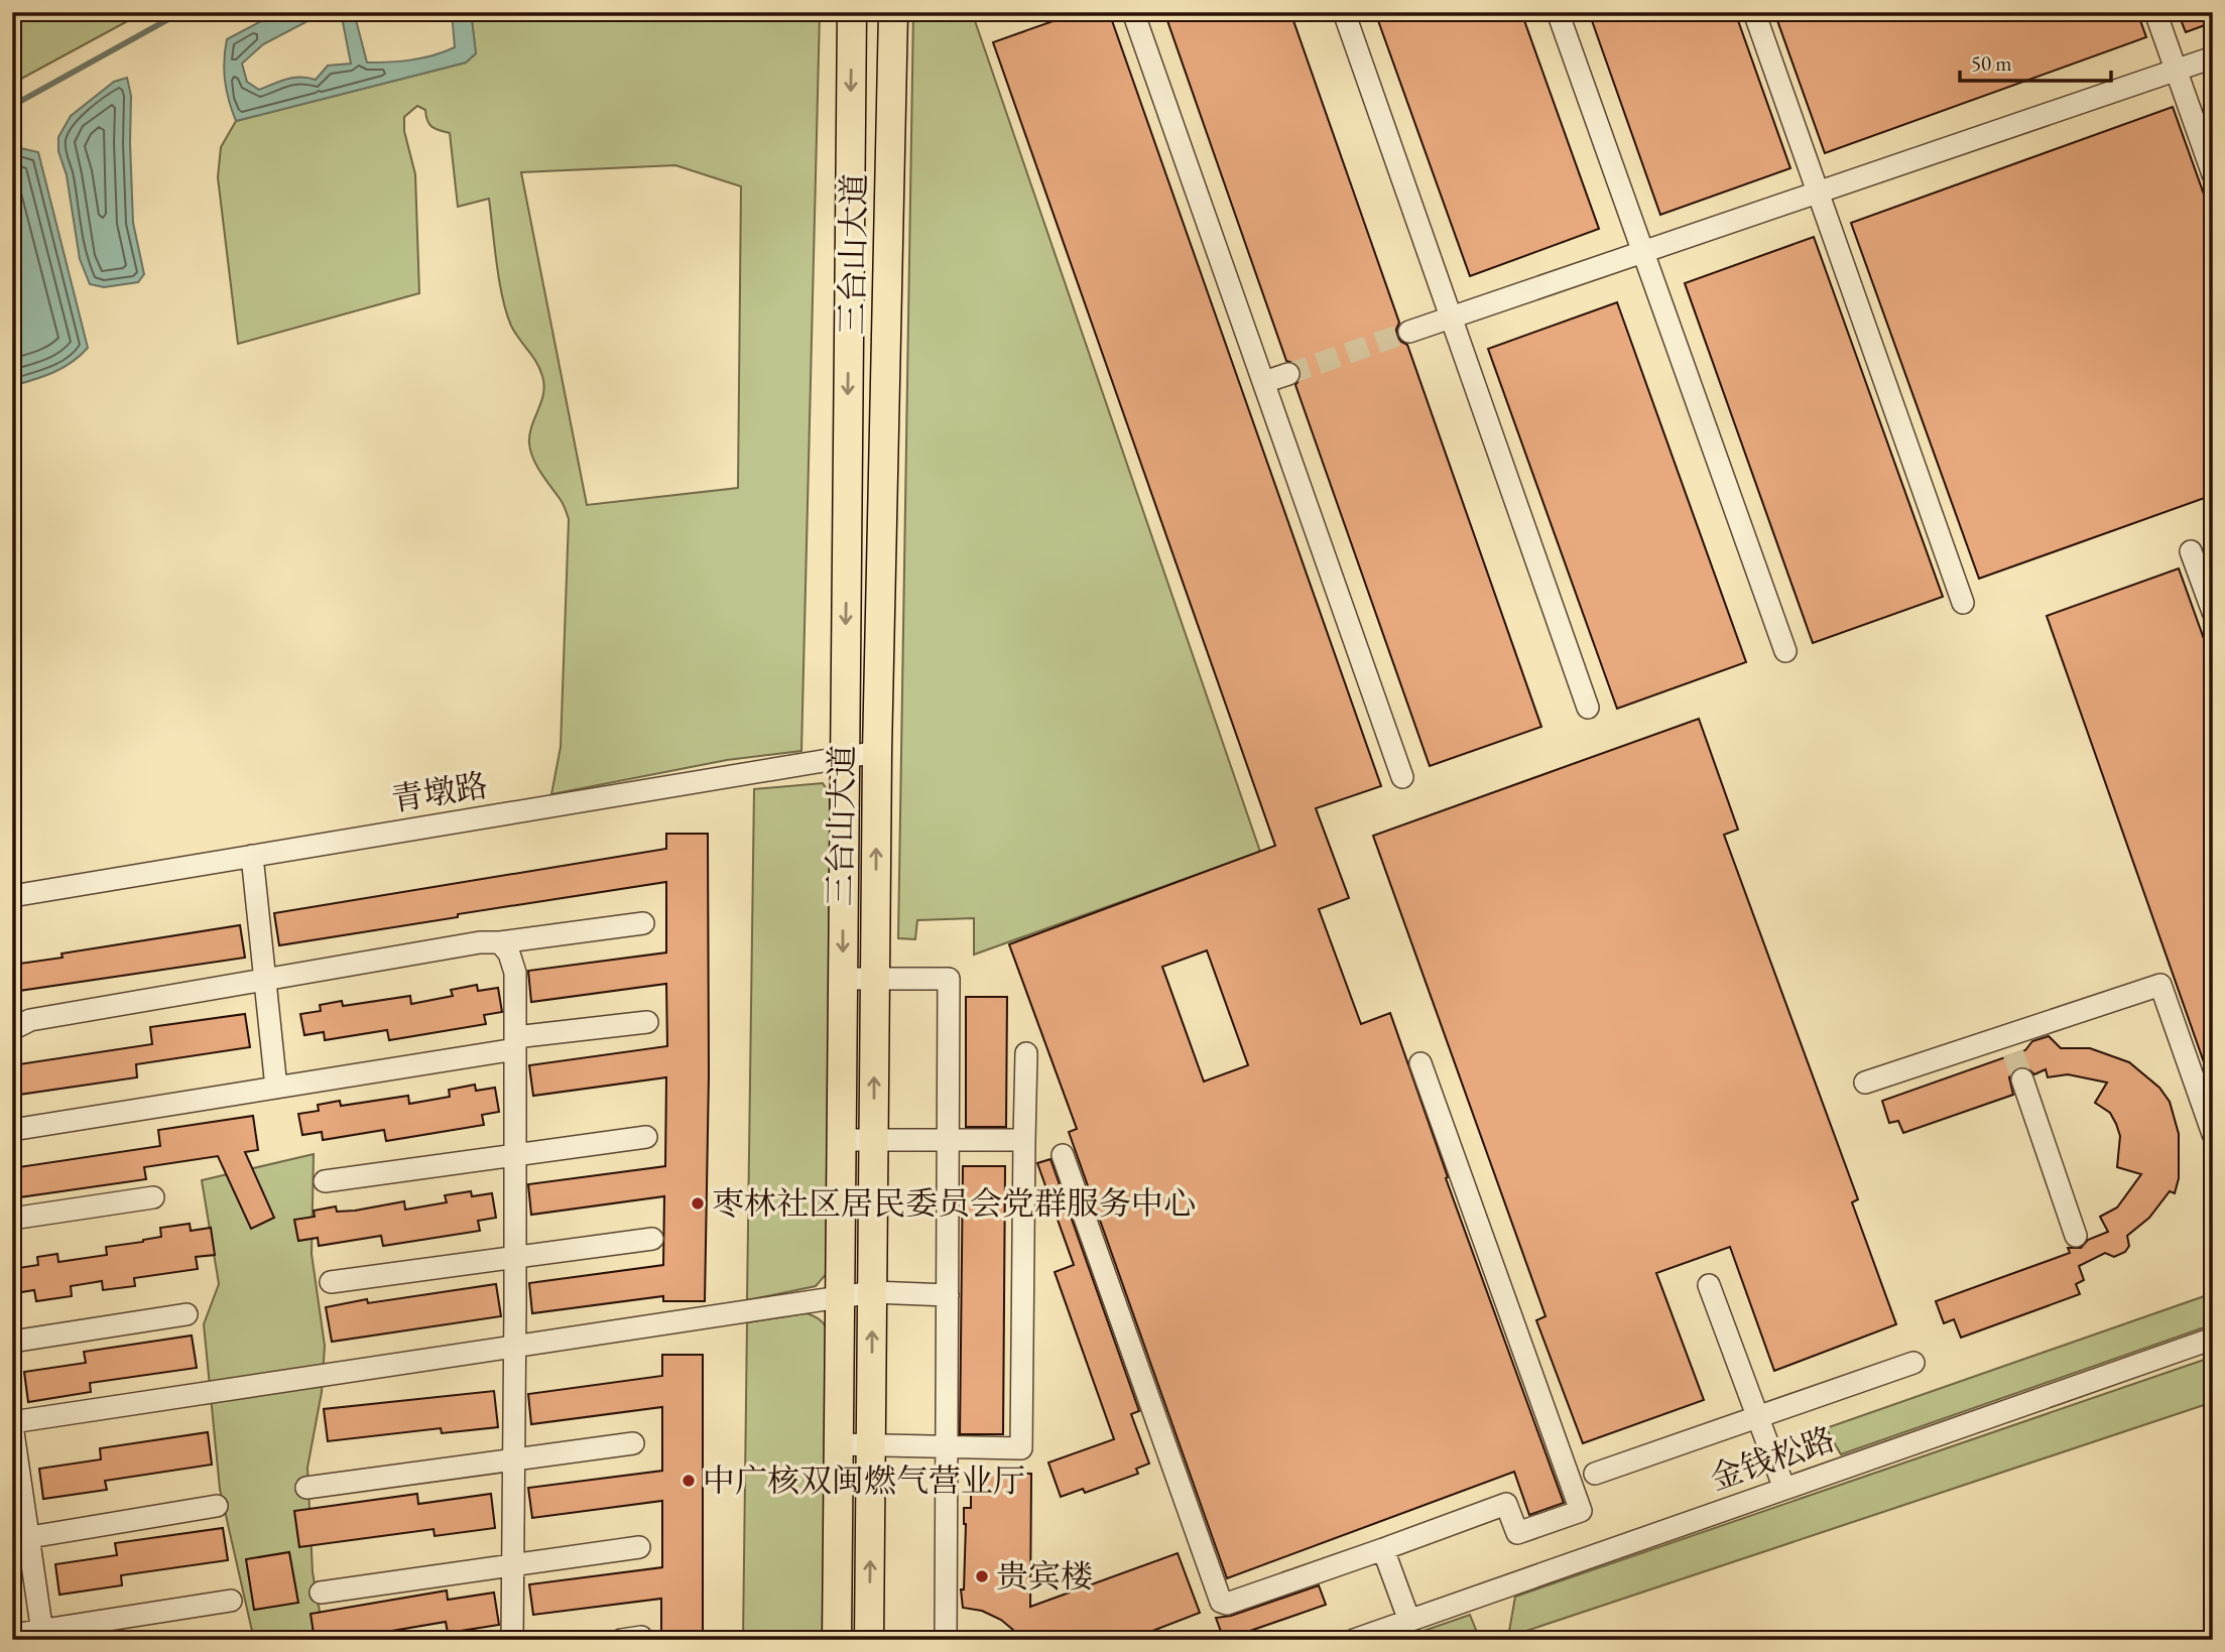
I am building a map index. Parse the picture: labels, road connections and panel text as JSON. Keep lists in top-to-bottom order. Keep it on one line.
{"streets":{"main road":["三台山大道"],"street":["青墩路","金钱松路"]},"crossings":[["三台山大道","青墩路"]],"places":["枣林社区居民委员会党群服务中心","中广核双闽燃气营业厅","贵宾楼"],"scale_bar":"50 m"}
